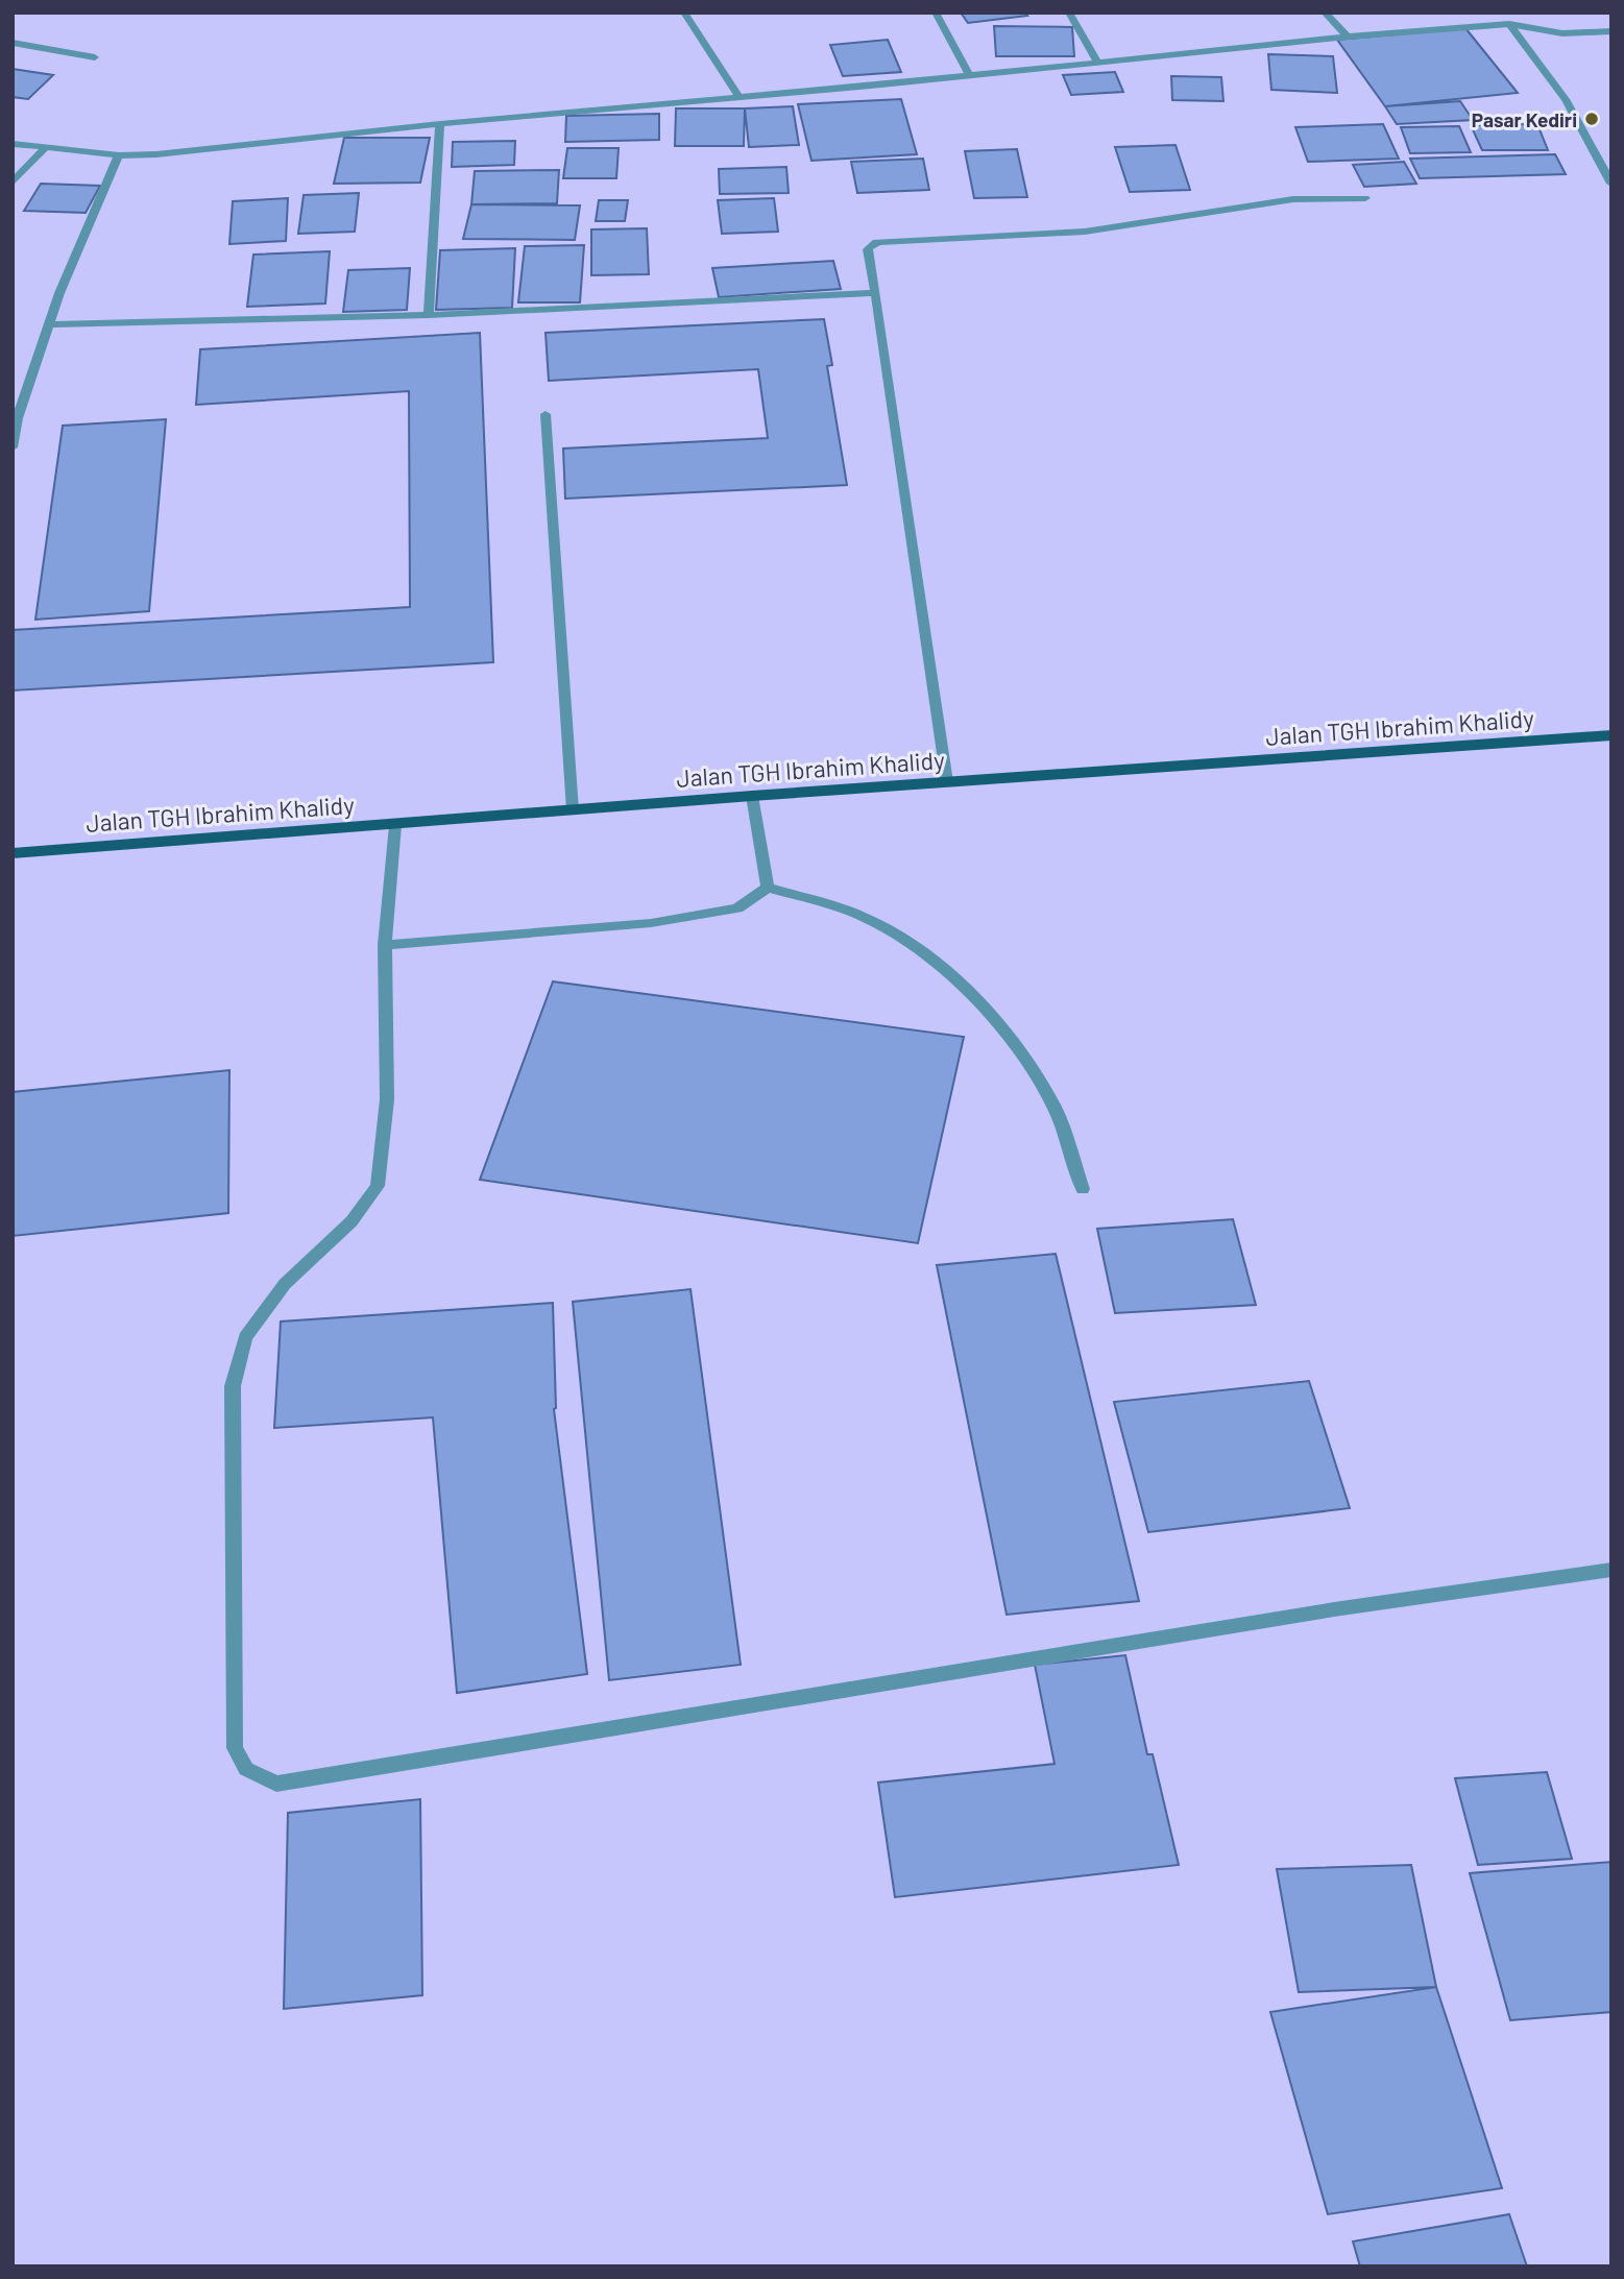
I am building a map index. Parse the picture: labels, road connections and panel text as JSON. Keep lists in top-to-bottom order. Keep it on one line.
{"streets":{"main road":["Jalan TGH Ibrahim Khalidy"]},"places":["Pasar Kediri"]}
